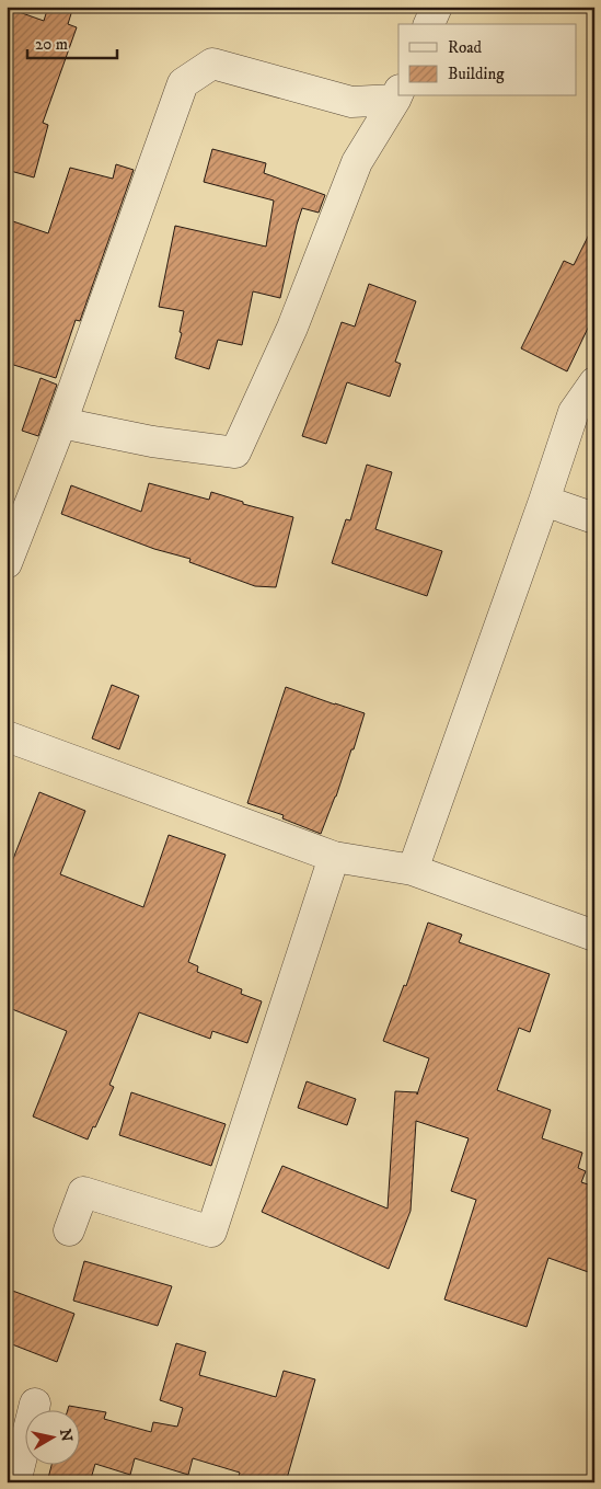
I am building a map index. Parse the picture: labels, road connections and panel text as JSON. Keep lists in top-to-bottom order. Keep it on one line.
{"legend":["Road","Building"],"scale_bar":"20 m","north":"right"}
